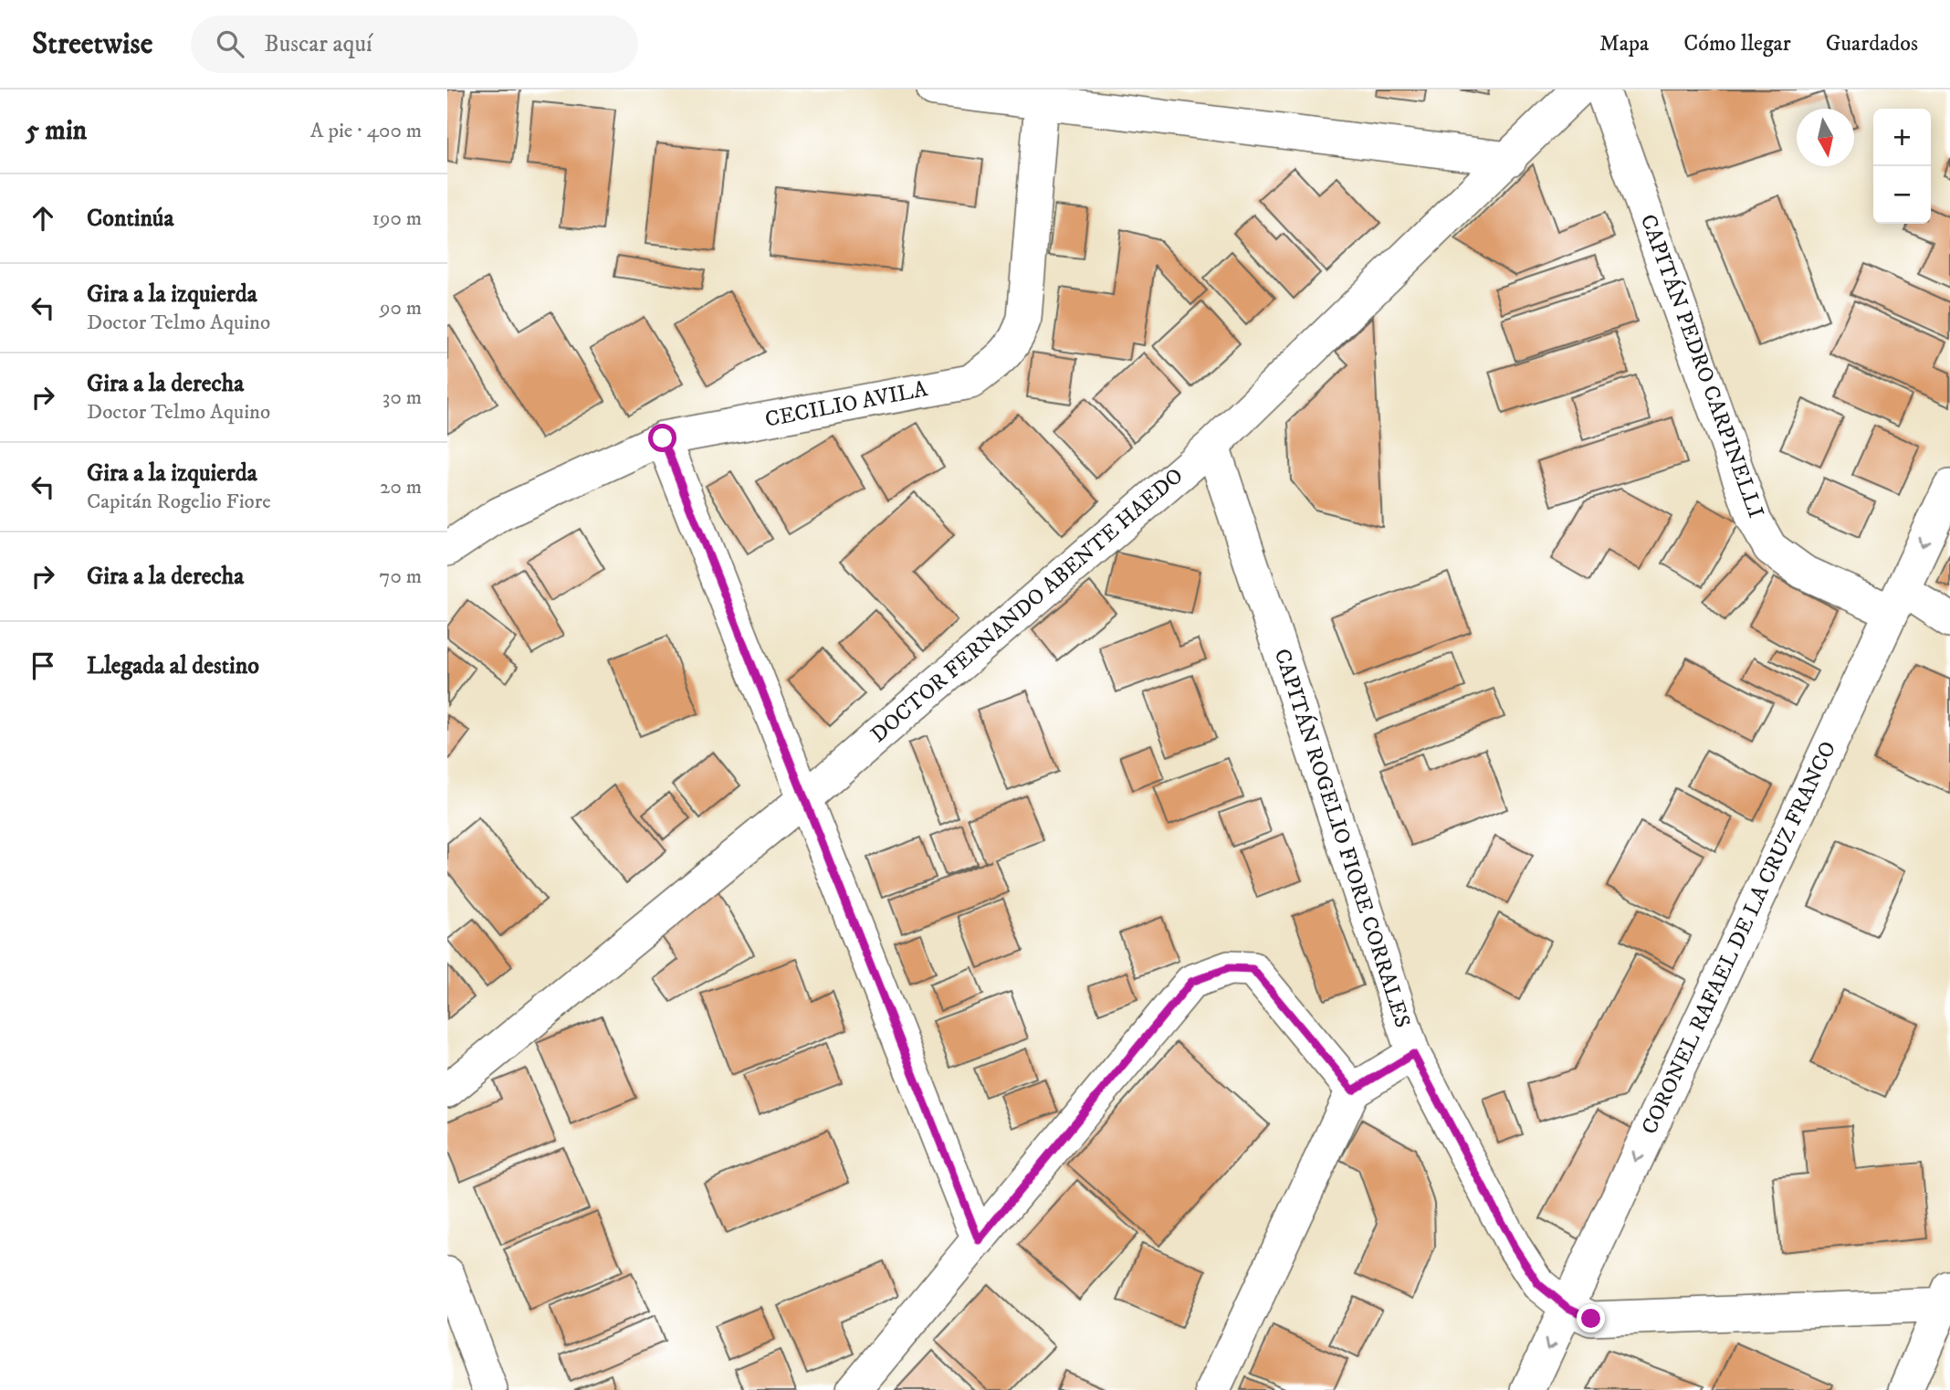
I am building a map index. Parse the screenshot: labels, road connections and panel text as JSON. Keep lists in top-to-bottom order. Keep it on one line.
{"streets":{"street":["CAPITÁN PEDRO CARPINELLI","CECILIO AVILA","DOCTOR FERNANDO ABENTE HAEDO","CAPITÁN ROGELIO FIORE CORRALES","CORONEL RAFAEL DE LA CRUZ FRANCO"]},"crossings":[["CAPITÁN PEDRO CARPINELLI","CORONEL RAFAEL DE LA CRUZ FRANCO"],["DOCTOR FERNANDO ABENTE HAEDO","CAPITÁN ROGELIO FIORE CORRALES"],["CAPITÁN ROGELIO FIORE CORRALES","CORONEL RAFAEL DE LA CRUZ FRANCO"]],"one_way":["CORONEL RAFAEL DE LA CRUZ FRANCO"],"north":"bottom","page":{"header":"Streetwise","search":"Buscar aquí","nav":["Mapa","Cómo llegar","Guardados"],"heading":["5 min","A pie · 400 m"],"map_buttons":["+","−"],"list":[["Continúa","190 m"],["Gira a la izquierda","Doctor Telmo Aquino","90 m"],["Gira a la derecha","Doctor Telmo Aquino","30 m"],["Gira a la izquierda","Capitán Rogelio Fiore","20 m"],["Gira a la derecha","70 m"],"Llegada al destino"]}}
